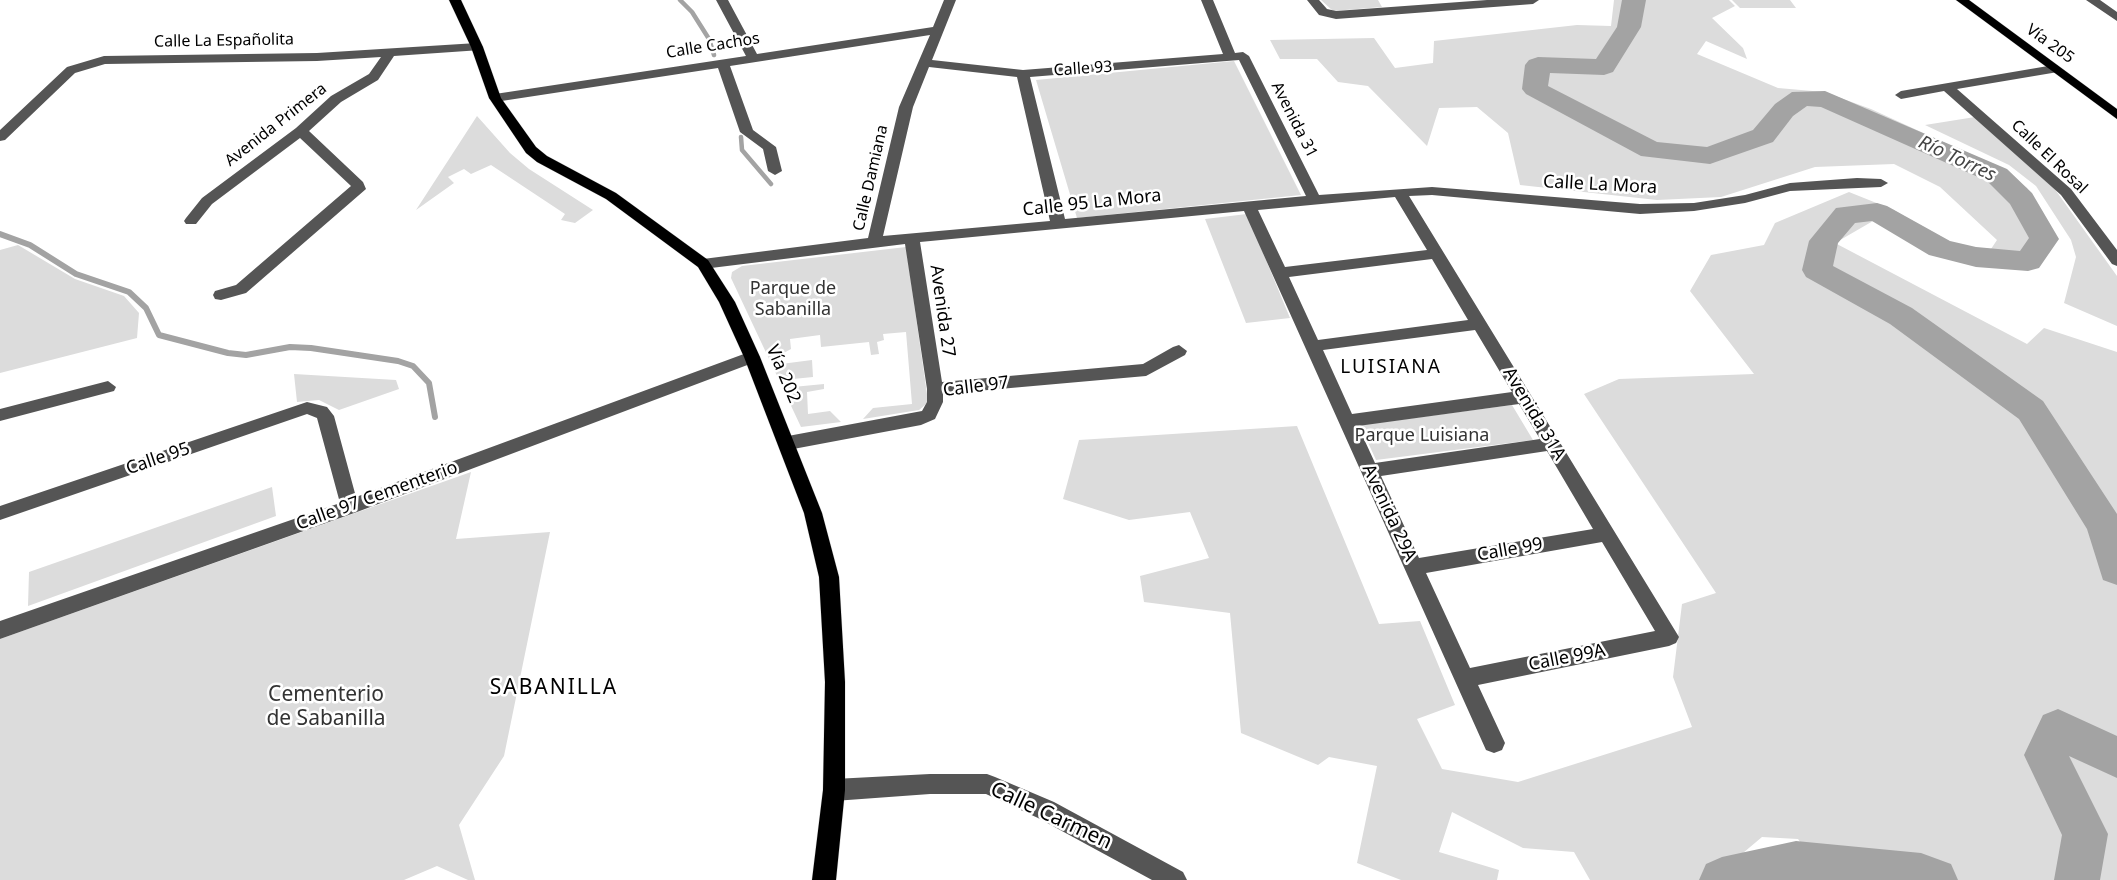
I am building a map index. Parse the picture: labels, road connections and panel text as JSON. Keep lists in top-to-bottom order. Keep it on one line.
{"streets":{"main road":["Vía 205","Vía 202"],"street":["Calle La Españolita","Calle Cachos","Calle 93","Avenida 31","Avenida Primera","Calle El Rosal","Calle Damiana","Calle La Mora","Calle 95 La Mora","Avenida 27","Calle 97","Avenida 31A","Calle 95","Calle 97 Cementerio","Avenida 29A","Calle 99","Calle 99A","Calle Carmen"]},"crossings":[["Calle La Españolita","Avenida Primera"],["Calle La Españolita","Vía 202"],["Calle Cachos","Calle Damiana"],["Calle Cachos","Vía 202"],["Calle 93","Avenida 31"],["Calle 93","Calle Damiana"],["Avenida 31","Calle La Mora"],["Avenida 31","Calle 95 La Mora"],["Calle Damiana","Calle 95 La Mora"],["Calle Damiana","Vía 202"],["Calle La Mora","Calle 95 La Mora"],["Calle La Mora","Avenida 31A"],["Calle 95 La Mora","Avenida 27"],["Calle 95 La Mora","Avenida 29A"],["Avenida 27","Calle 97"],["Vía 202","Calle 97"],["Vía 202","Calle 97 Cementerio"],["Vía 202","Calle Carmen"],["Avenida 31A","Calle 99"],["Avenida 31A","Calle 99A"],["Calle 95","Calle 97 Cementerio"],["Avenida 29A","Calle 99"],["Avenida 29A","Calle 99A"]],"districts":["LUISIANA","SABANILLA"],"water":["Río Torres"],"parks":["Parque de Sabanilla","Parque Luisiana","Cementerio de Sabanilla"]}
